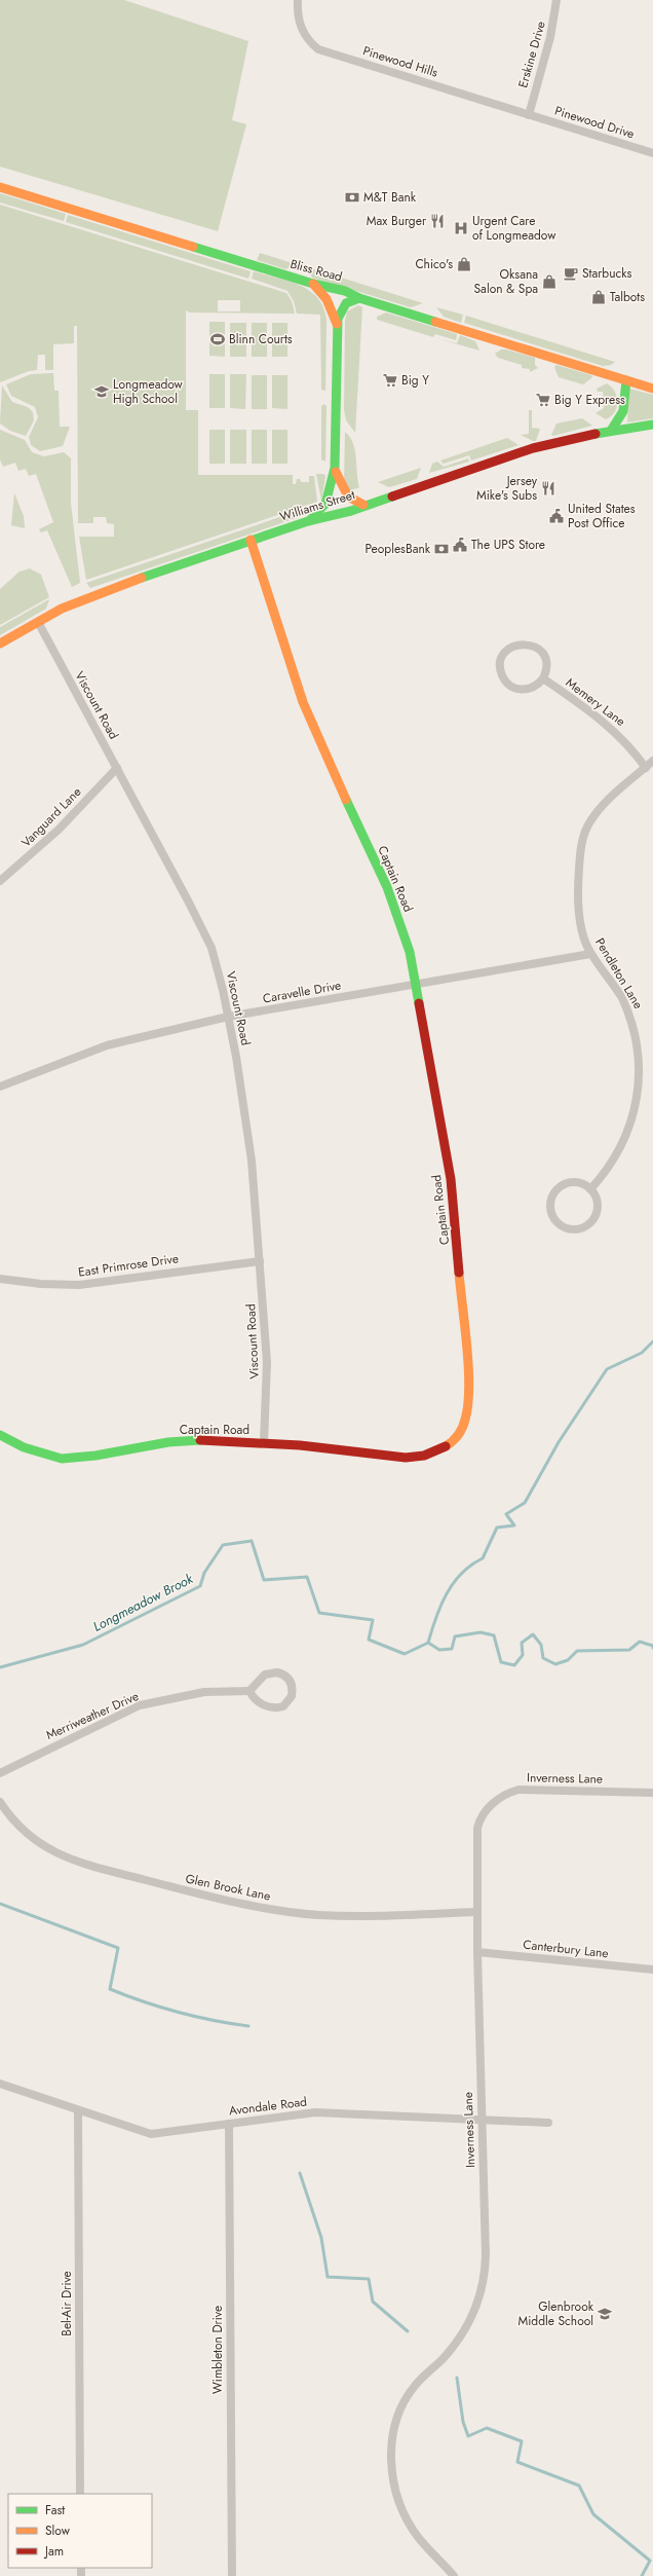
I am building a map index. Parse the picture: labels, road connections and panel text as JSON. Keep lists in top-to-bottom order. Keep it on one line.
{"streets":{"main road":["Bliss Road","Williams Street","Captain Road"],"street":["Erskine Drive","Pinewood Hills","Pinewood Drive","Memery Lane","Viscount Road","Vanguard Lane","Pendleton Lane","Caravelle Drive","East Primrose Drive","Merriweather Drive","Inverness Lane","Glen Brook Lane","Canterbury Lane","Avondale Road","Bel-Air Drive","Wimbleton Drive"]},"crossings":[["Erskine Drive","Pinewood Hills"],["Erskine Drive","Pinewood Drive"],["Pinewood Hills","Pinewood Drive"],["Williams Street","Viscount Road"],["Williams Street","Captain Road"],["Memery Lane","Pendleton Lane"],["Viscount Road","Vanguard Lane"],["Viscount Road","Captain Road"],["Viscount Road","Caravelle Drive"],["Viscount Road","East Primrose Drive"],["Captain Road","Caravelle Drive"],["Pendleton Lane","Caravelle Drive"],["Inverness Lane","Glen Brook Lane"],["Inverness Lane","Canterbury Lane"],["Inverness Lane","Avondale Road"],["Avondale Road","Bel-Air Drive"],["Avondale Road","Wimbleton Drive"]],"water":["Longmeadow Brook"],"places":{"bank":["M&T Bank","PeoplesBank"],"restaurant":["Max Burger","Jersey Mike's Subs"],"hospital":["Urgent Care of Longmeadow"],"shop":["Chico's","Oksana Salon & Spa","Talbots"],"cafe":["Starbucks"],"sports":["Blinn Courts"],"supermarket":["Big Y","Big Y Express"],"school or university":["Longmeadow High School","Glenbrook Middle School"],"public building":["United States Post Office","The UPS Store"]},"legend":["Fast","Slow","Jam"]}
